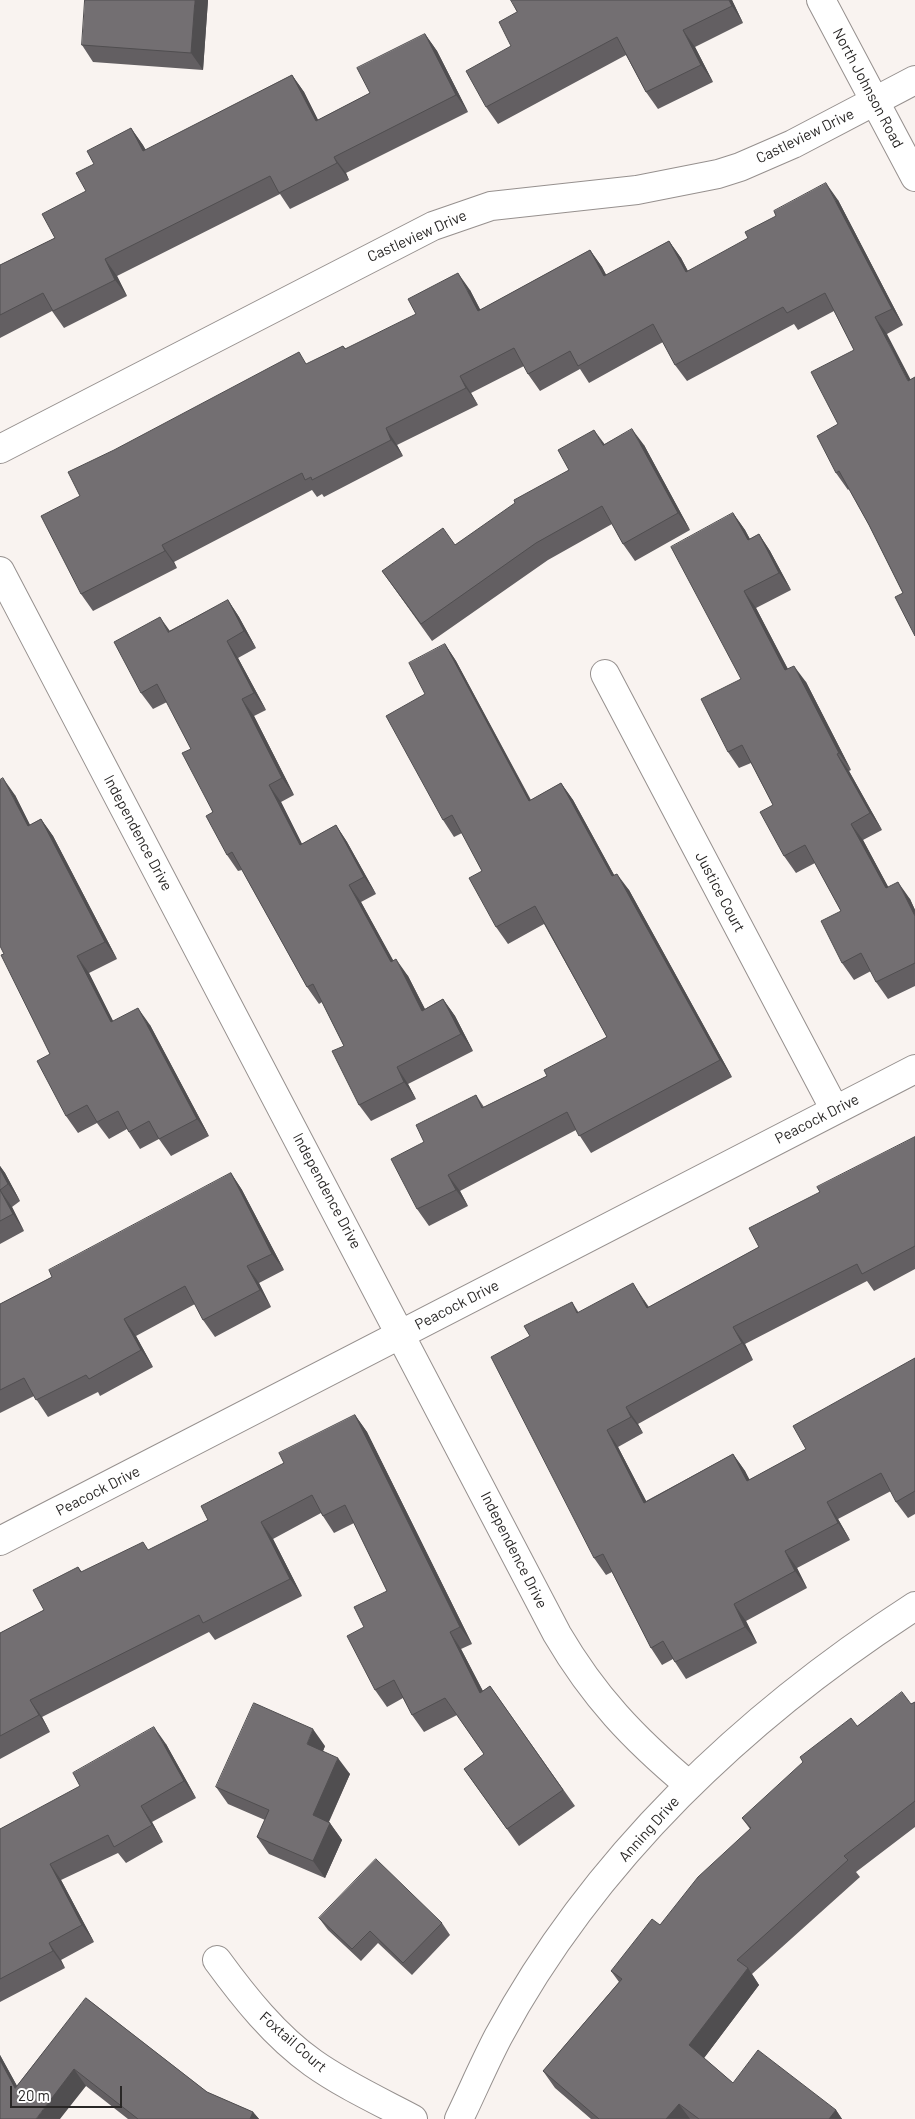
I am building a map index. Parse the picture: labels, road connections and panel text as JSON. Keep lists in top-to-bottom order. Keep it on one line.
{"streets":{"street":["North Johnson Road","Castleview Drive","Independence Drive","Justice Court","Peacock Drive","Anning Drive","Foxtail Court"]},"crossings":[["North Johnson Road","Castleview Drive"],["Independence Drive","Peacock Drive"],["Independence Drive","Anning Drive"],["Justice Court","Peacock Drive"]],"scale_bar":"20 m"}
